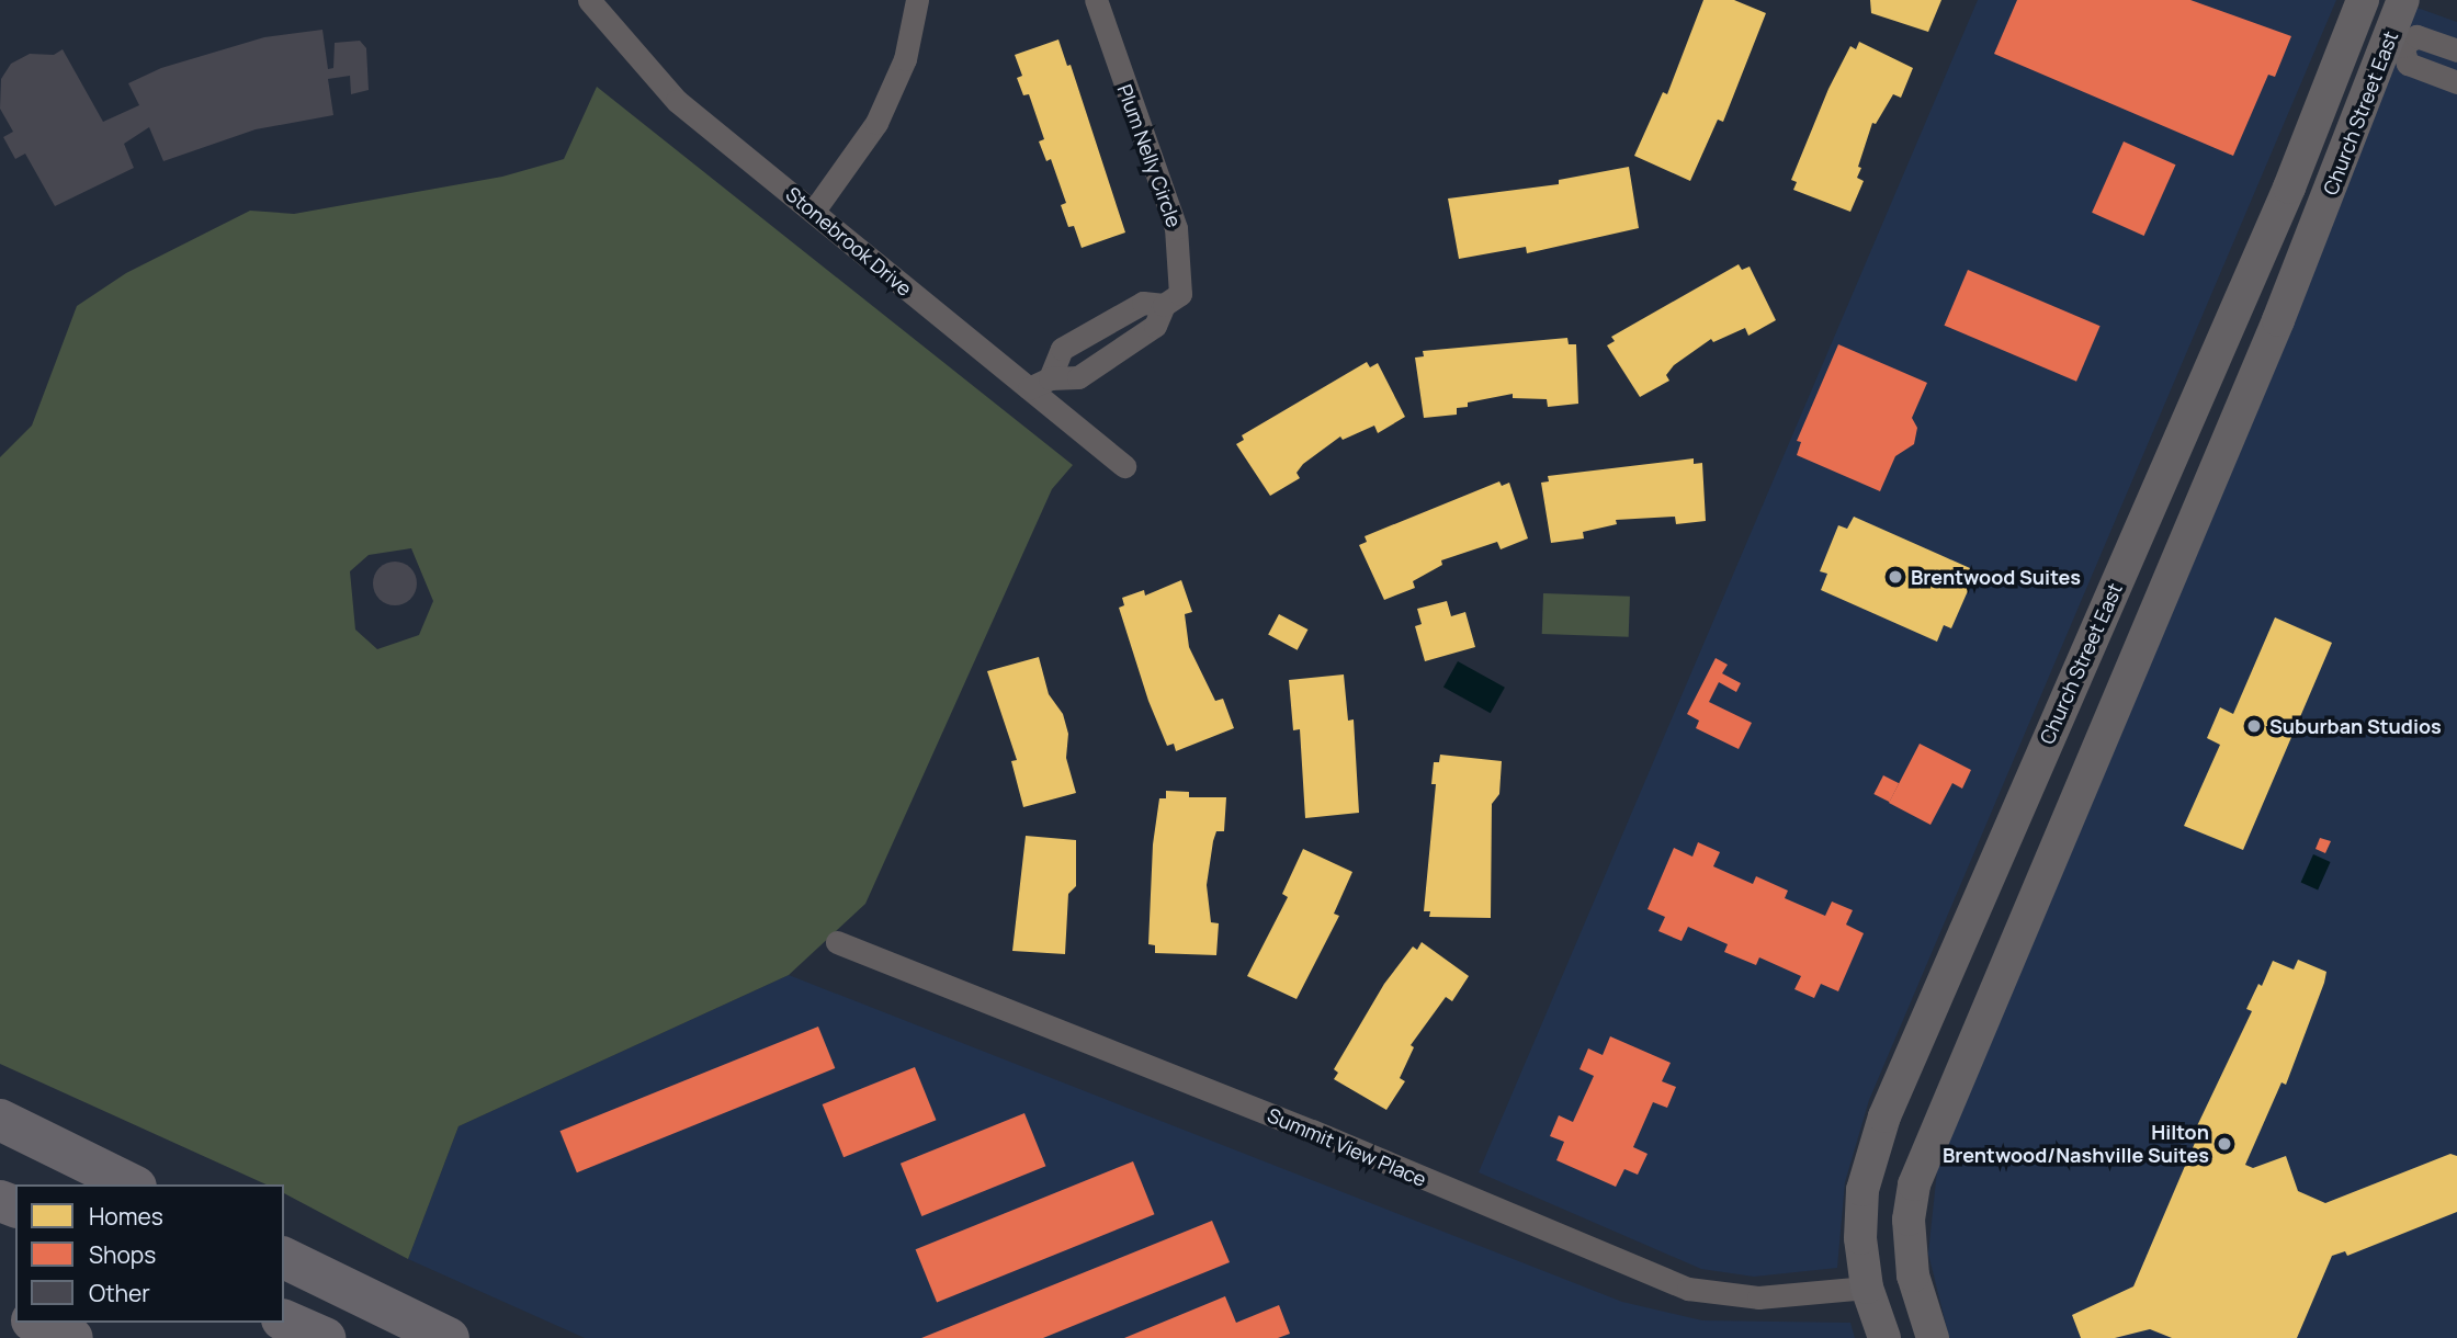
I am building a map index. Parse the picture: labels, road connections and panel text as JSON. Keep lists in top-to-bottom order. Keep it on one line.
{"streets":{"main road":["Church Street East"],"street":["Plum Nelly Circle","Stonebrook Drive","Summit View Place"]},"crossings":[["Church Street East","Summit View Place"],["Plum Nelly Circle","Stonebrook Drive"]],"places":["Brentwood Suites","Suburban Studios","Hilton Brentwood/Nashville Suites"],"legend":["Homes","Shops","Other"]}
